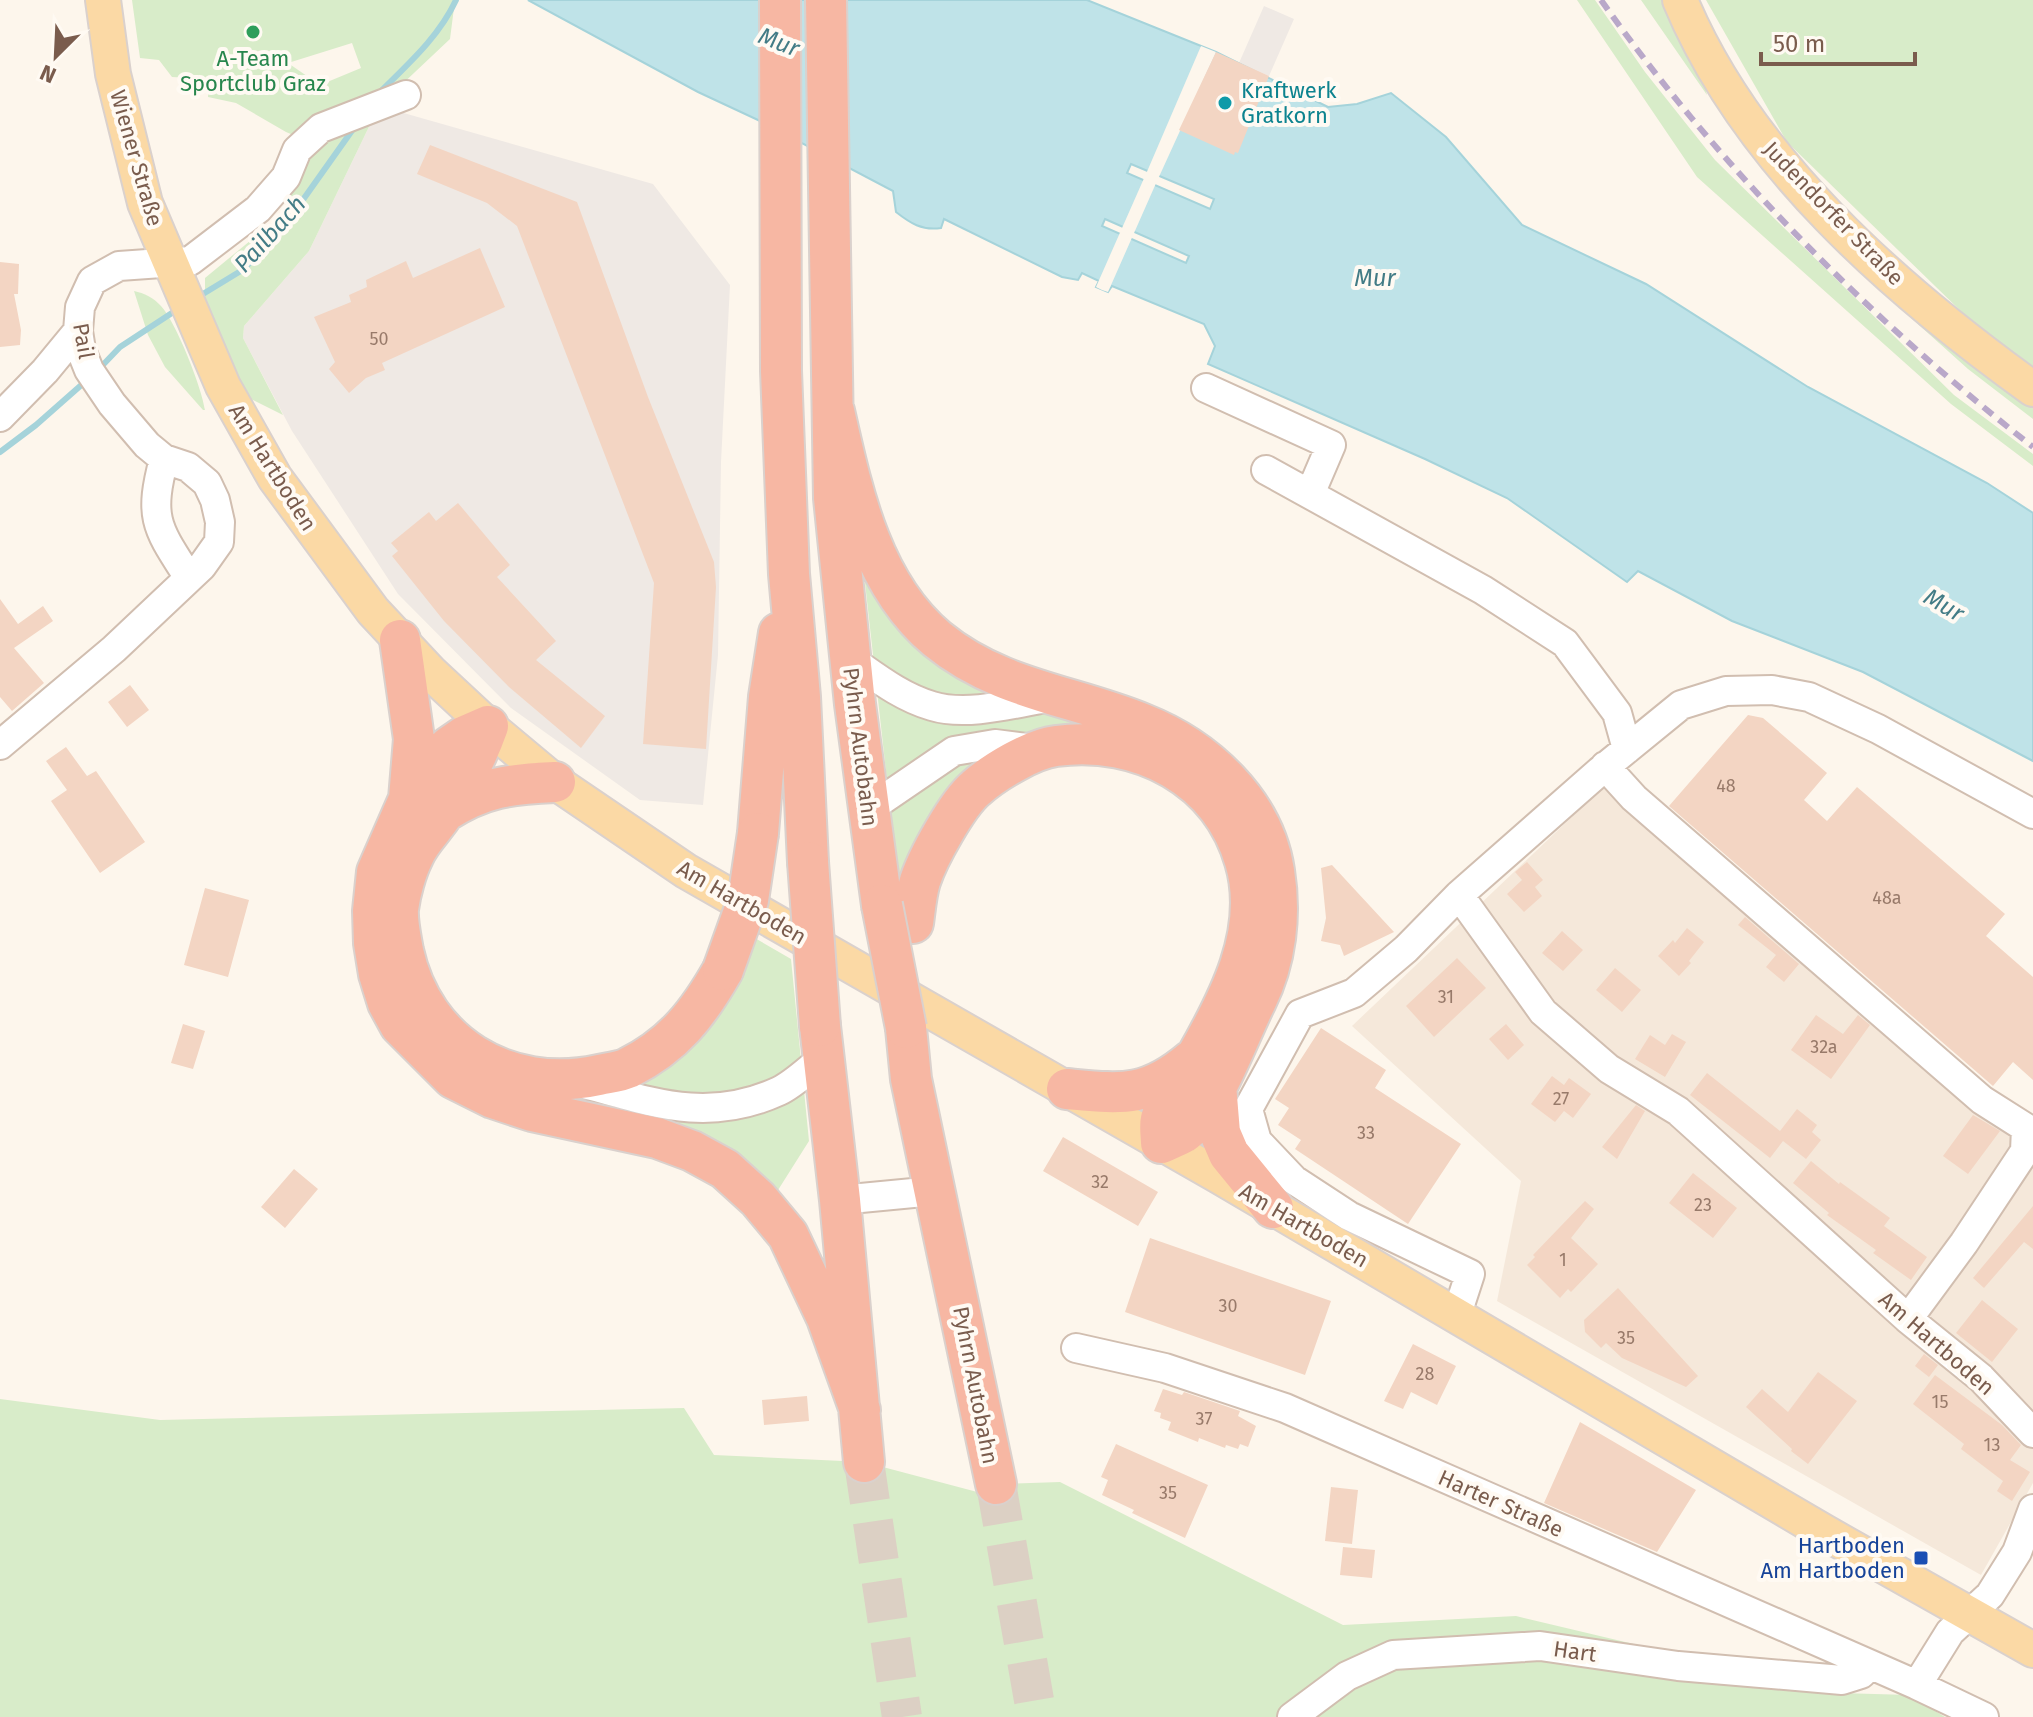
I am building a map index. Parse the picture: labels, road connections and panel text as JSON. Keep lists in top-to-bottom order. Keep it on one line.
{"streets":{"highway":["Pyhrn Autobahn"],"main road":["Wiener Straße","Judendorfer Straße","Am Hartboden"],"street":["Pail","Harter Straße","Hart"]},"crossings":[["Wiener Straße","Pail"],["Wiener Straße","Am Hartboden"],["Harter Straße","Hart"]],"water":["Mur","Pailbach"],"places":{"other":["A-Team Sportclub Graz","Kraftwerk Gratkorn"],"transit":["Hartboden Am Hartboden"]},"house_numbers":["50","48","48a","31","32a","27","33","32","23","1","30","35","28","15","37","13","35"],"scale_bar":"50 m","north":"bottom left"}
